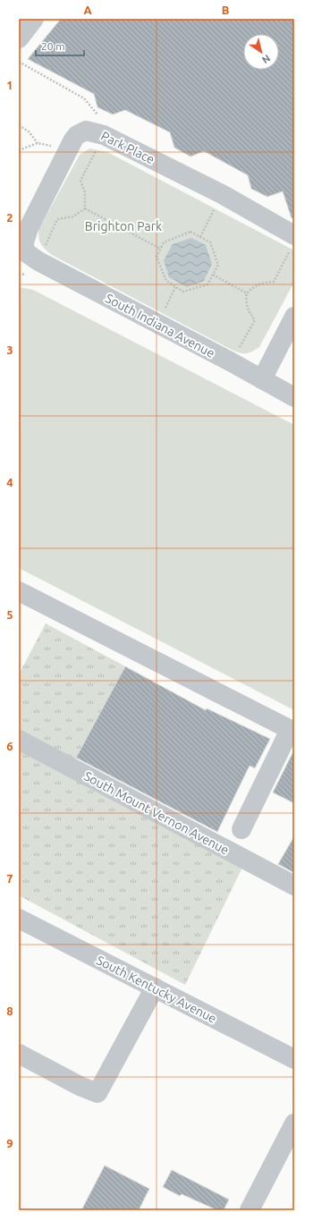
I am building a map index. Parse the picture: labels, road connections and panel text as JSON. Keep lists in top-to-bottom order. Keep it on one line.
{"streets":{"street":["Park Place","South Indiana Avenue","South Mount Vernon Avenue","South Kentucky Avenue"]},"crossings":[["Park Place","South Indiana Avenue"]],"parks":["Brighton Park"],"scale_bar":"20 m","north":"bottom right","grid":{"columns":["A","B"],"rows":["1","2","3","4","5","6","7","8","9"]}}
